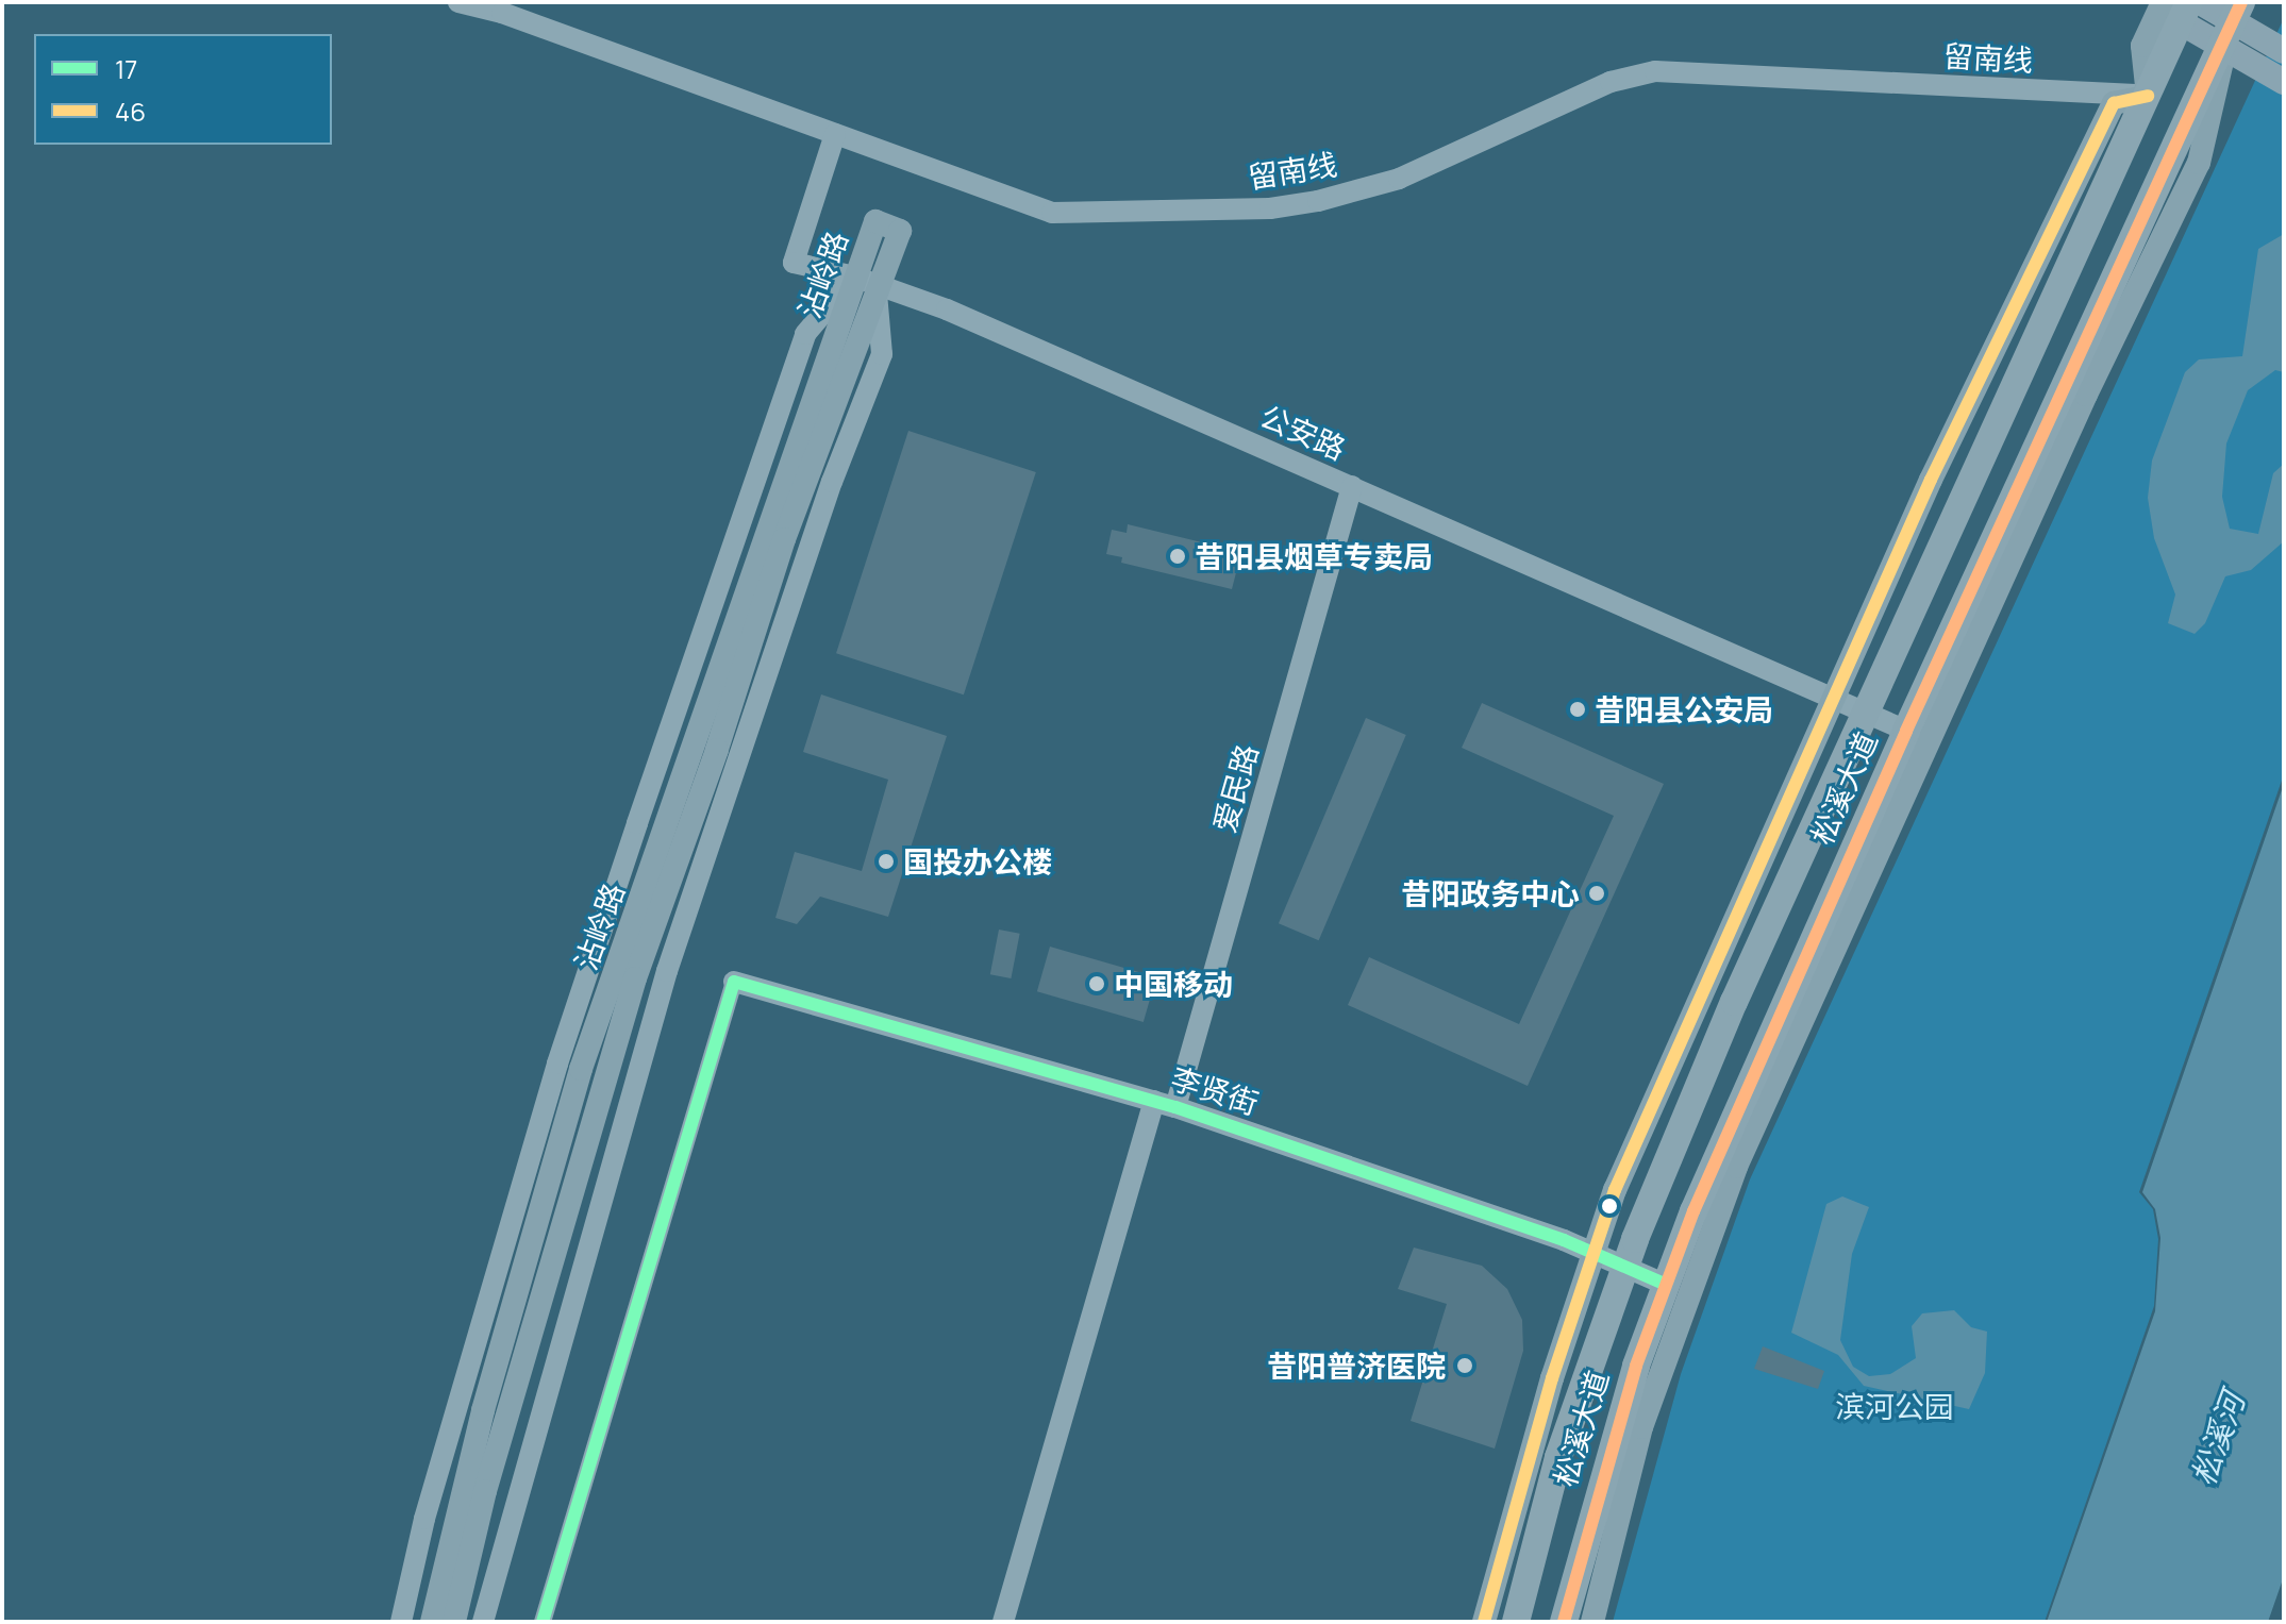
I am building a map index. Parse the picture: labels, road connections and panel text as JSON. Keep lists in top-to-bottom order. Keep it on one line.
{"streets":{"highway":["松溪大道"],"main road":["沾岭路"],"street":["留南线","公安路","爱民路","李贤街"]},"crossings":[["留南线","公安路"],["留南线","松溪大道"],["沾岭路","公安路"],["公安路","爱民路"],["公安路","松溪大道"],["爱民路","李贤街"],["松溪大道","李贤街"]],"water":["松溪河"],"parks":["滨河公园"],"places":["昔阳县烟草专卖局","昔阳县公安局","国投办公楼","昔阳政务中心","中国移动","昔阳普济医院"],"lines":["transit line 46","transit line 17"],"legend":["17","46"]}
